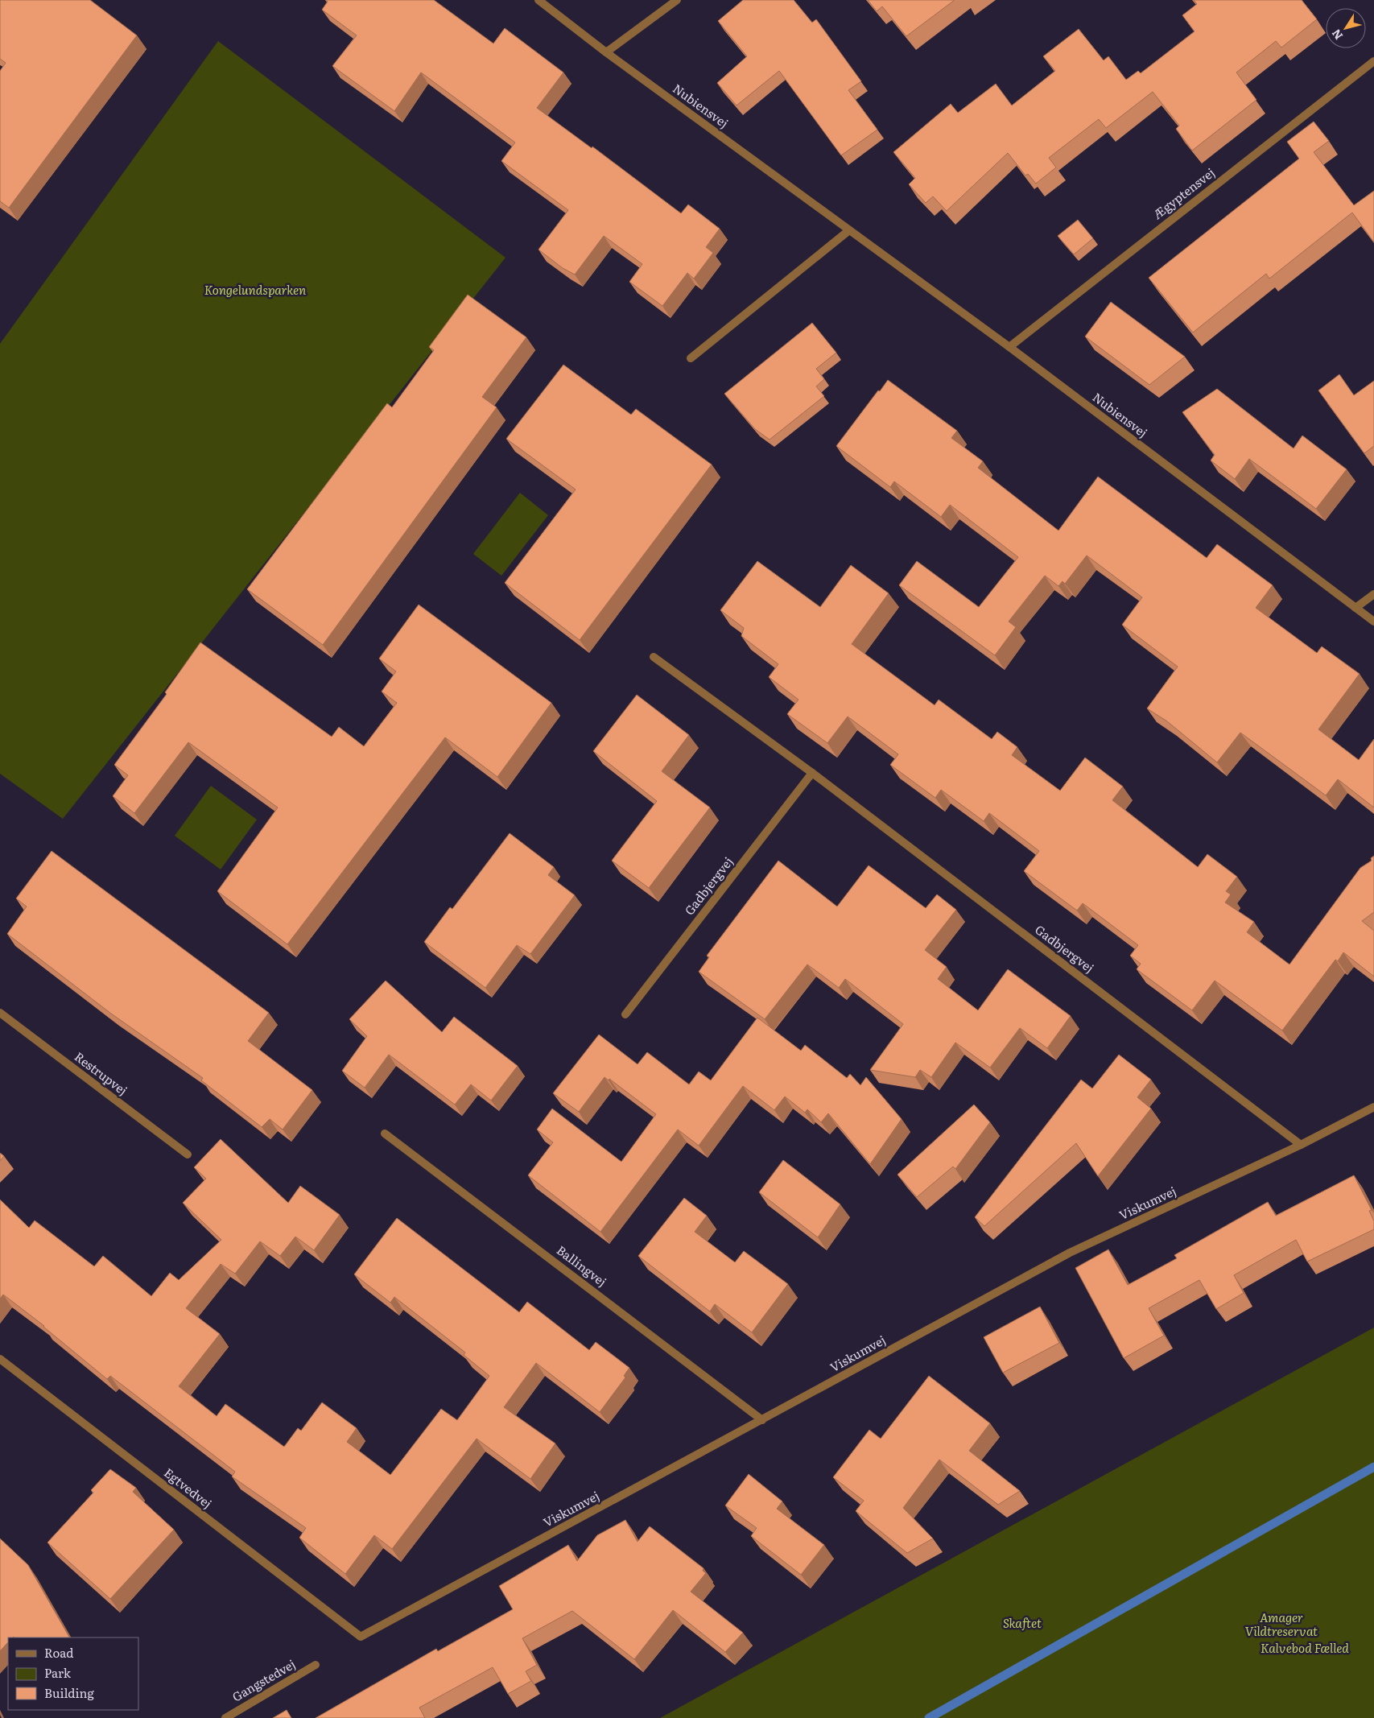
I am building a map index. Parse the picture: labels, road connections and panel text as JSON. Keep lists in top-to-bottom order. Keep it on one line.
{"streets":{"street":["Nubiensvej","Ægyptensvej","Gadbjergvej","Restrupvej","Viskumvej","Ballingvej","Egtvedvej","Gangstedvej"]},"crossings":[["Nubiensvej","Ægyptensvej"],["Gadbjergvej","Viskumvej"],["Viskumvej","Ballingvej"],["Viskumvej","Egtvedvej"]],"parks":["Kongelundsparken","Amager Vildtreservat","Skaftet","Kalvebod Fælled"],"legend":["Road","Park","Building"],"north":"bottom left"}
